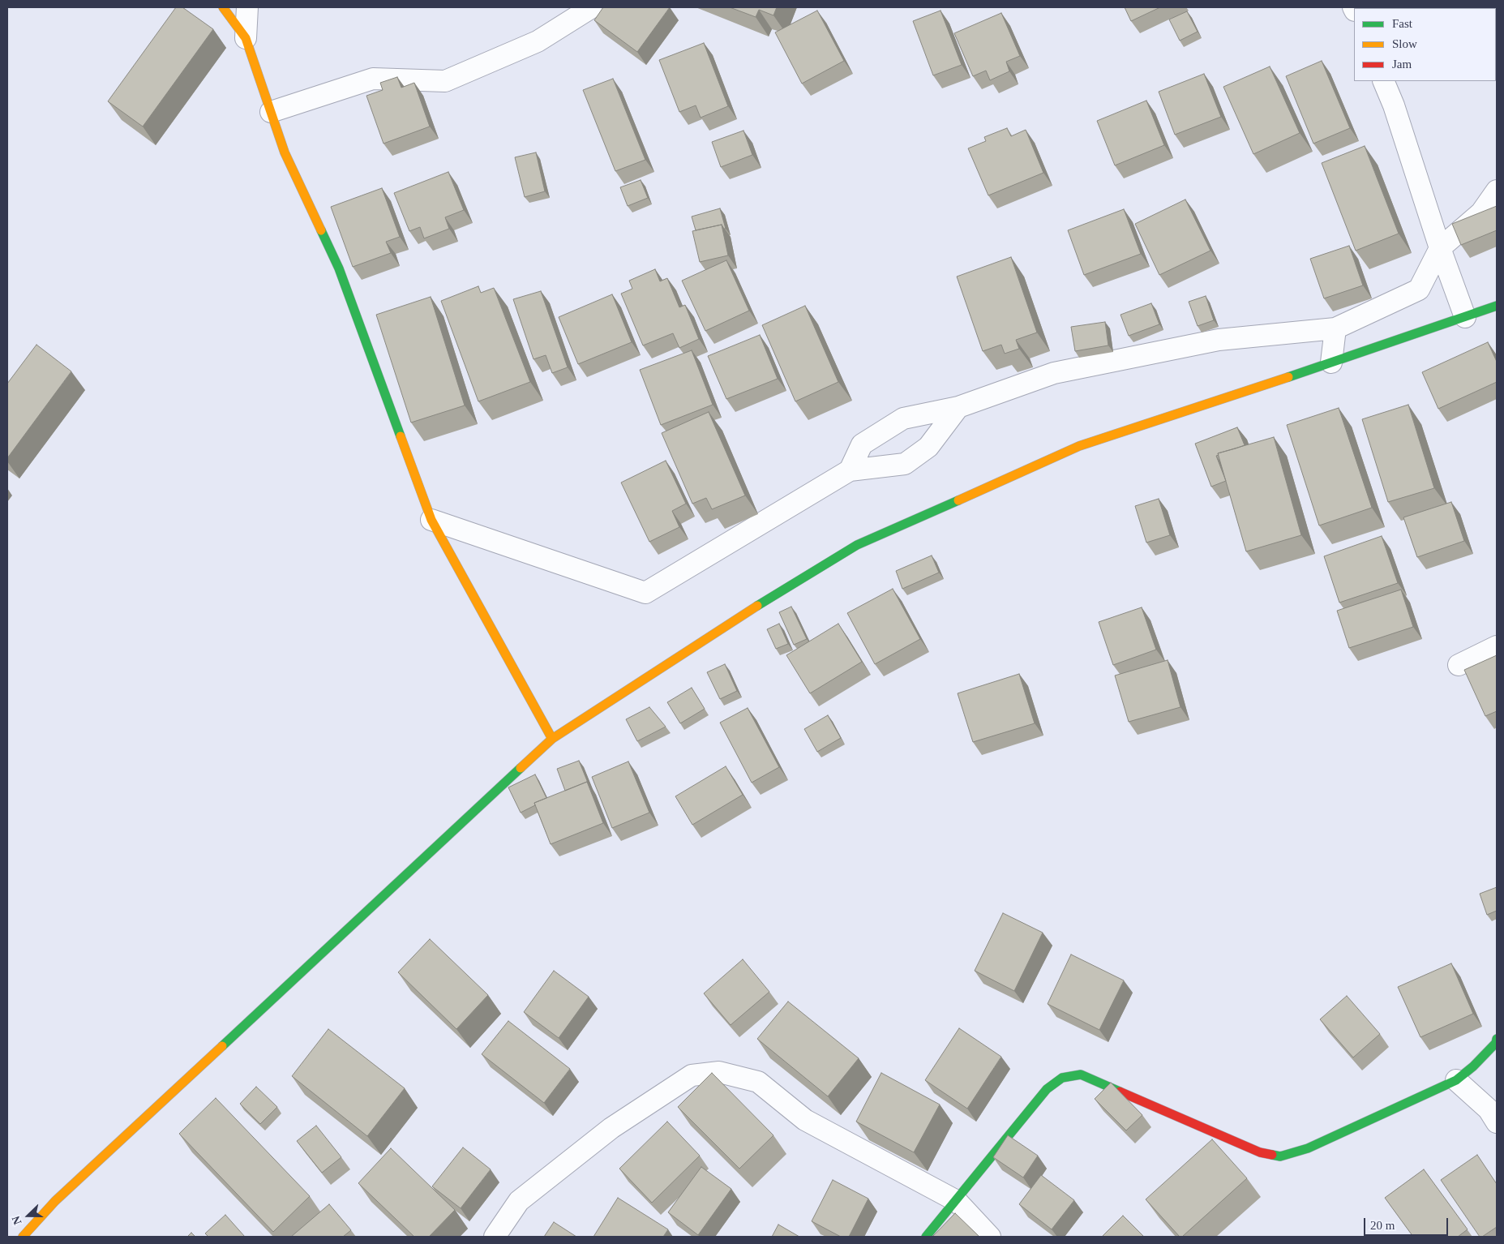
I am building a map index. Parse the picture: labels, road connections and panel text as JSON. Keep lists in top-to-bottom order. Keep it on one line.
{"legend":["Fast","Slow","Jam"],"scale_bar":"20 m","north":"left"}
